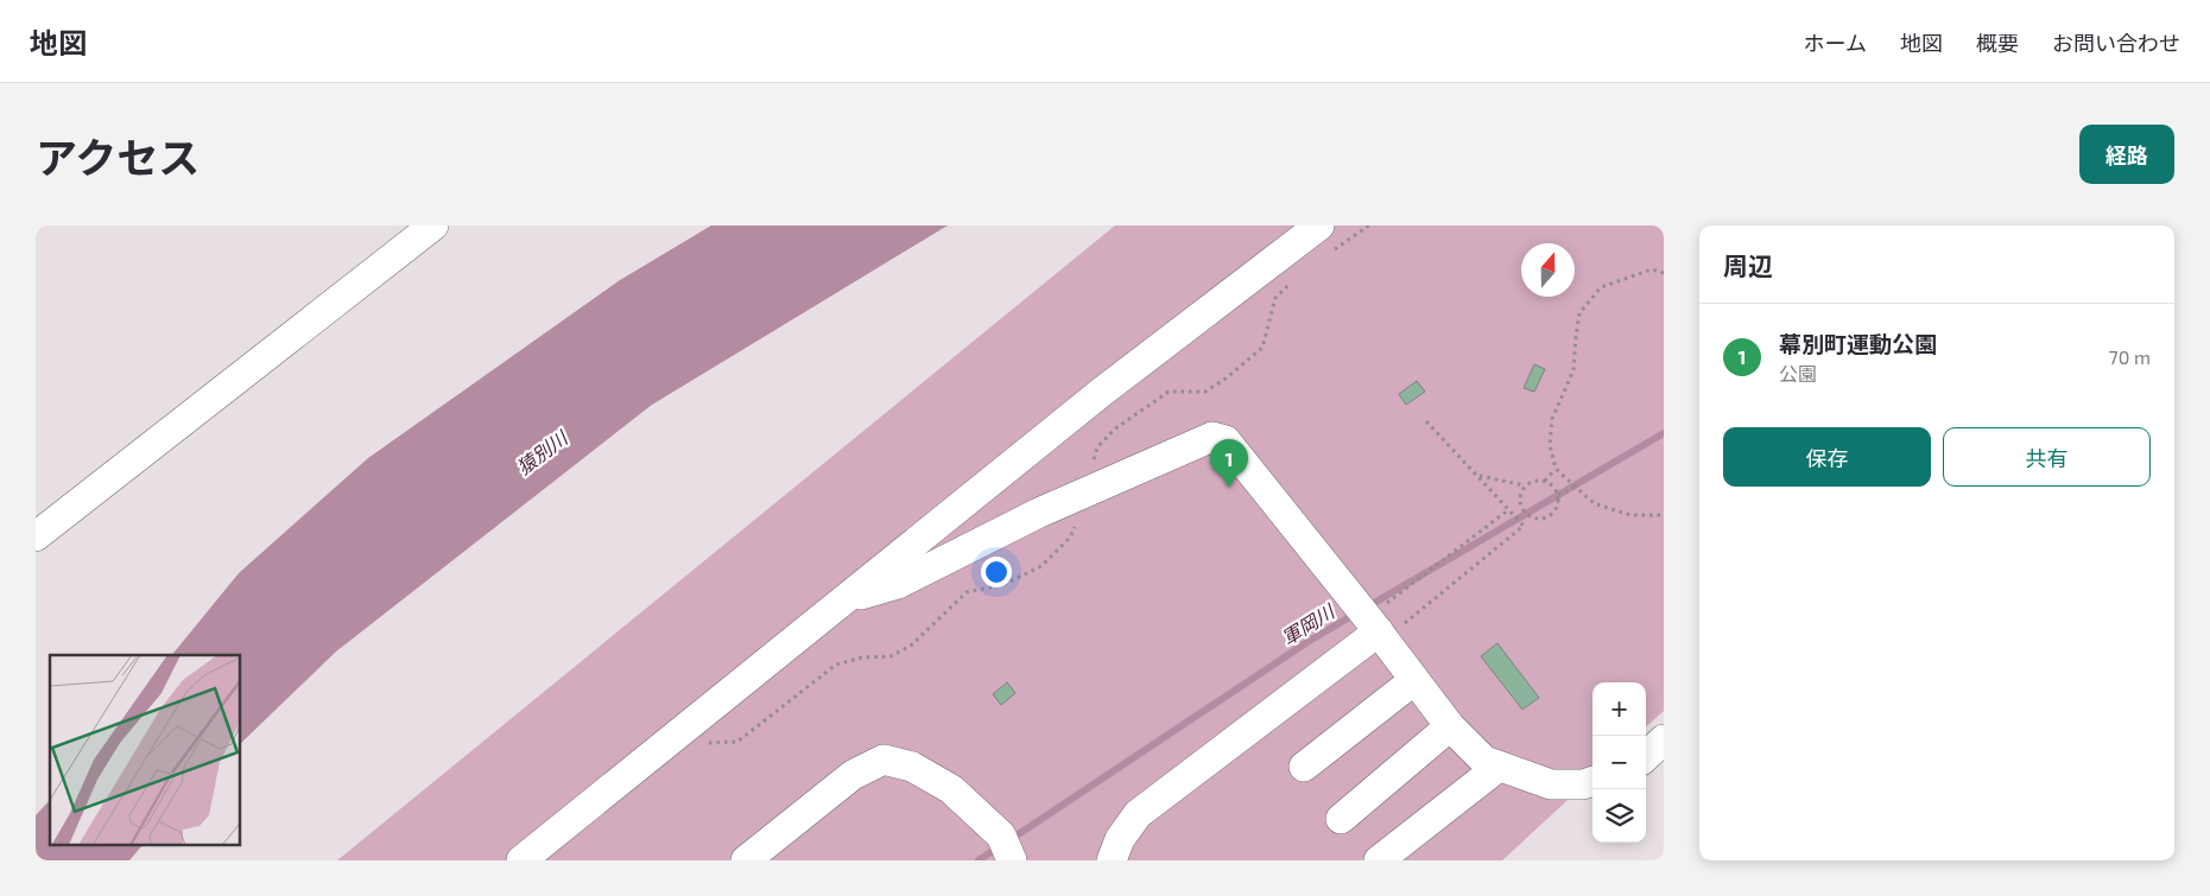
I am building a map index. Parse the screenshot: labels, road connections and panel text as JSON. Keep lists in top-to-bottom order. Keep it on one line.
{"water":["猿別川","軍岡川"],"north":"top","page":{"header":"地図","nav":["ホーム","地図","概要","お問い合わせ"],"title":"アクセス","buttons":["経路",["保存","共有"]],"heading":"周辺","list":[{"mark":"1","name":"幕別町運動公園","note":"公園","value":"70 m"}],"pins":"1","map_buttons":["+","−"]}}
